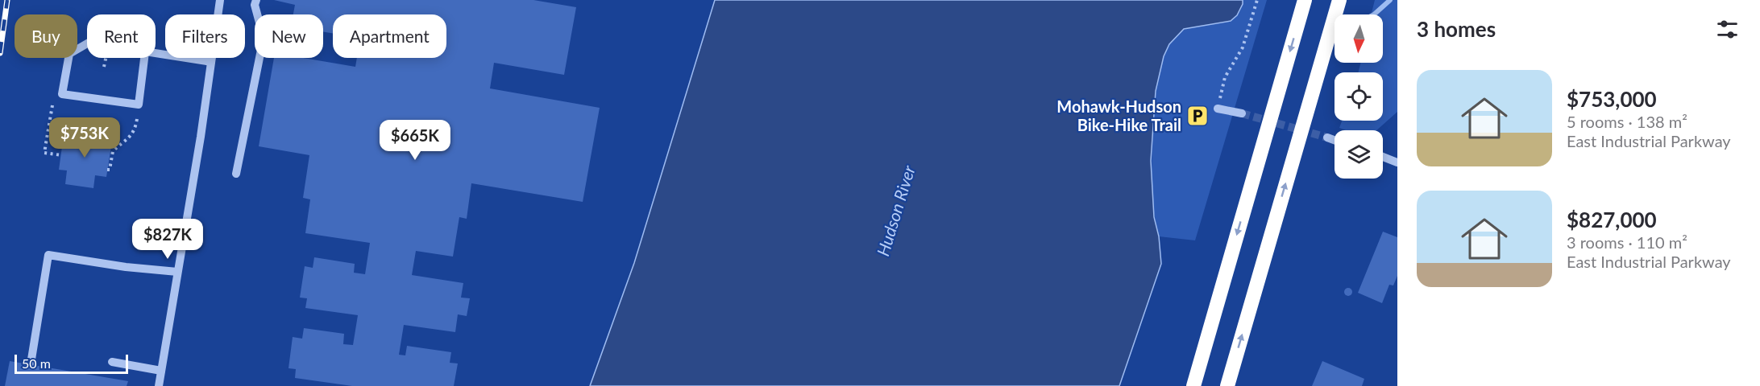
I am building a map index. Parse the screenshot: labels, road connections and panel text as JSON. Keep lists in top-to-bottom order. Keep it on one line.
{"water":["Hudson River"],"places":{"parking":["Mohawk-Hudson Bike-Hike Trail"]},"scale_bar":"50 m","north":"bottom","page":{"heading":"3 homes","chip":["Buy","Rent","Filters","New","Apartment"],"list":[{"name":"$753,000","note":"5 rooms · 138 m² · East Industrial Parkway"},{"name":"$827,000","note":"3 rooms · 110 m² · East Industrial Parkway"}],"price":["$753K","$665K","$827K"],"scale":"50 m"}}
